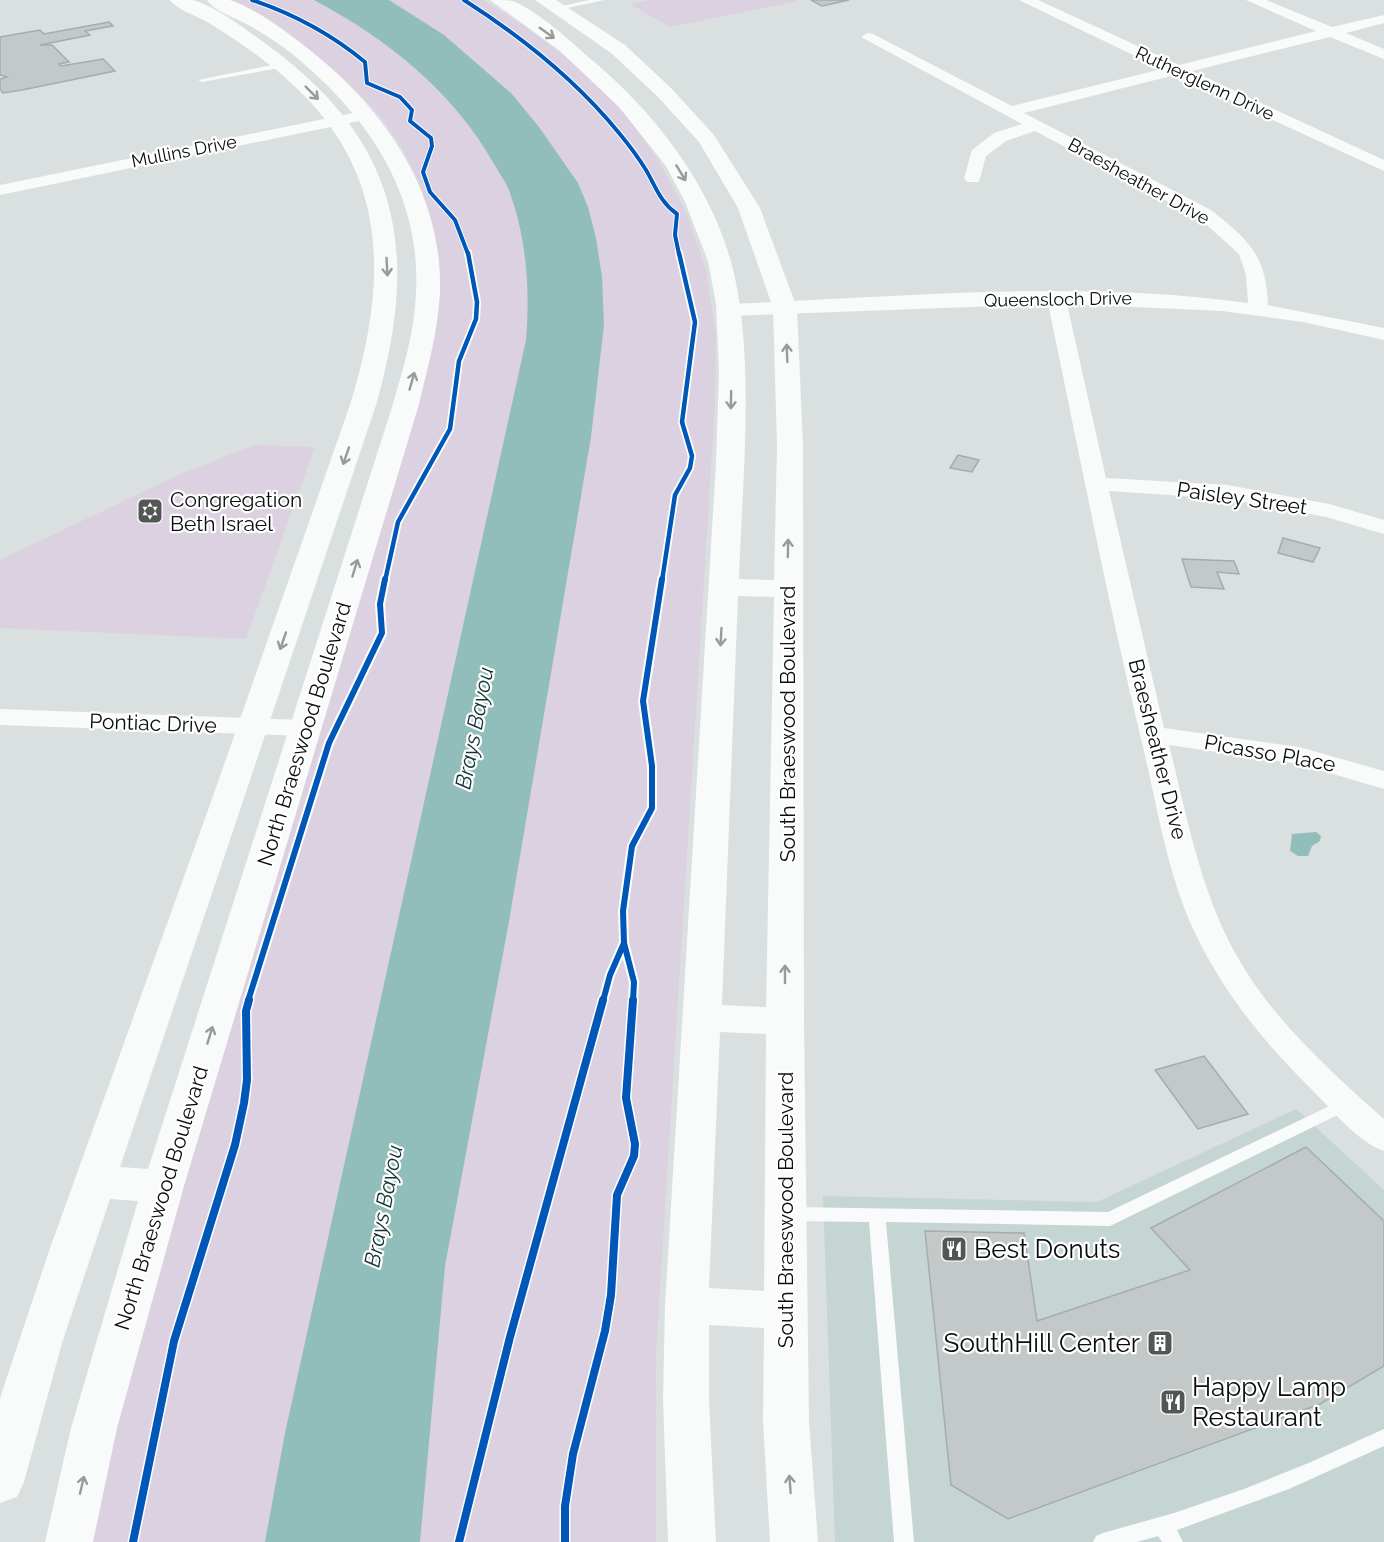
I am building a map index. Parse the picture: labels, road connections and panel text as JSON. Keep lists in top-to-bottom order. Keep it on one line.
{"streets":{"main road":["South Braeswood Boulevard","North Braeswood Boulevard"],"street":["Rutherglenn Drive","Mullins Drive","Braesheather Drive","Queensloch Drive","Paisley Street","Pontiac Drive","Picasso Place"]},"crossings":[["Mullins Drive","North Braeswood Boulevard"],["Braesheather Drive","Queensloch Drive"],["Braesheather Drive","Paisley Street"],["Braesheather Drive","Picasso Place"],["Queensloch Drive","South Braeswood Boulevard"],["Pontiac Drive","North Braeswood Boulevard"]],"water":["Brays Bayou"],"places":{"synagogue":["Congregation Beth Israel"],"restaurant":["Best Donuts","Happy Lamp Restaurant"],"building":["SouthHill Center"]}}
